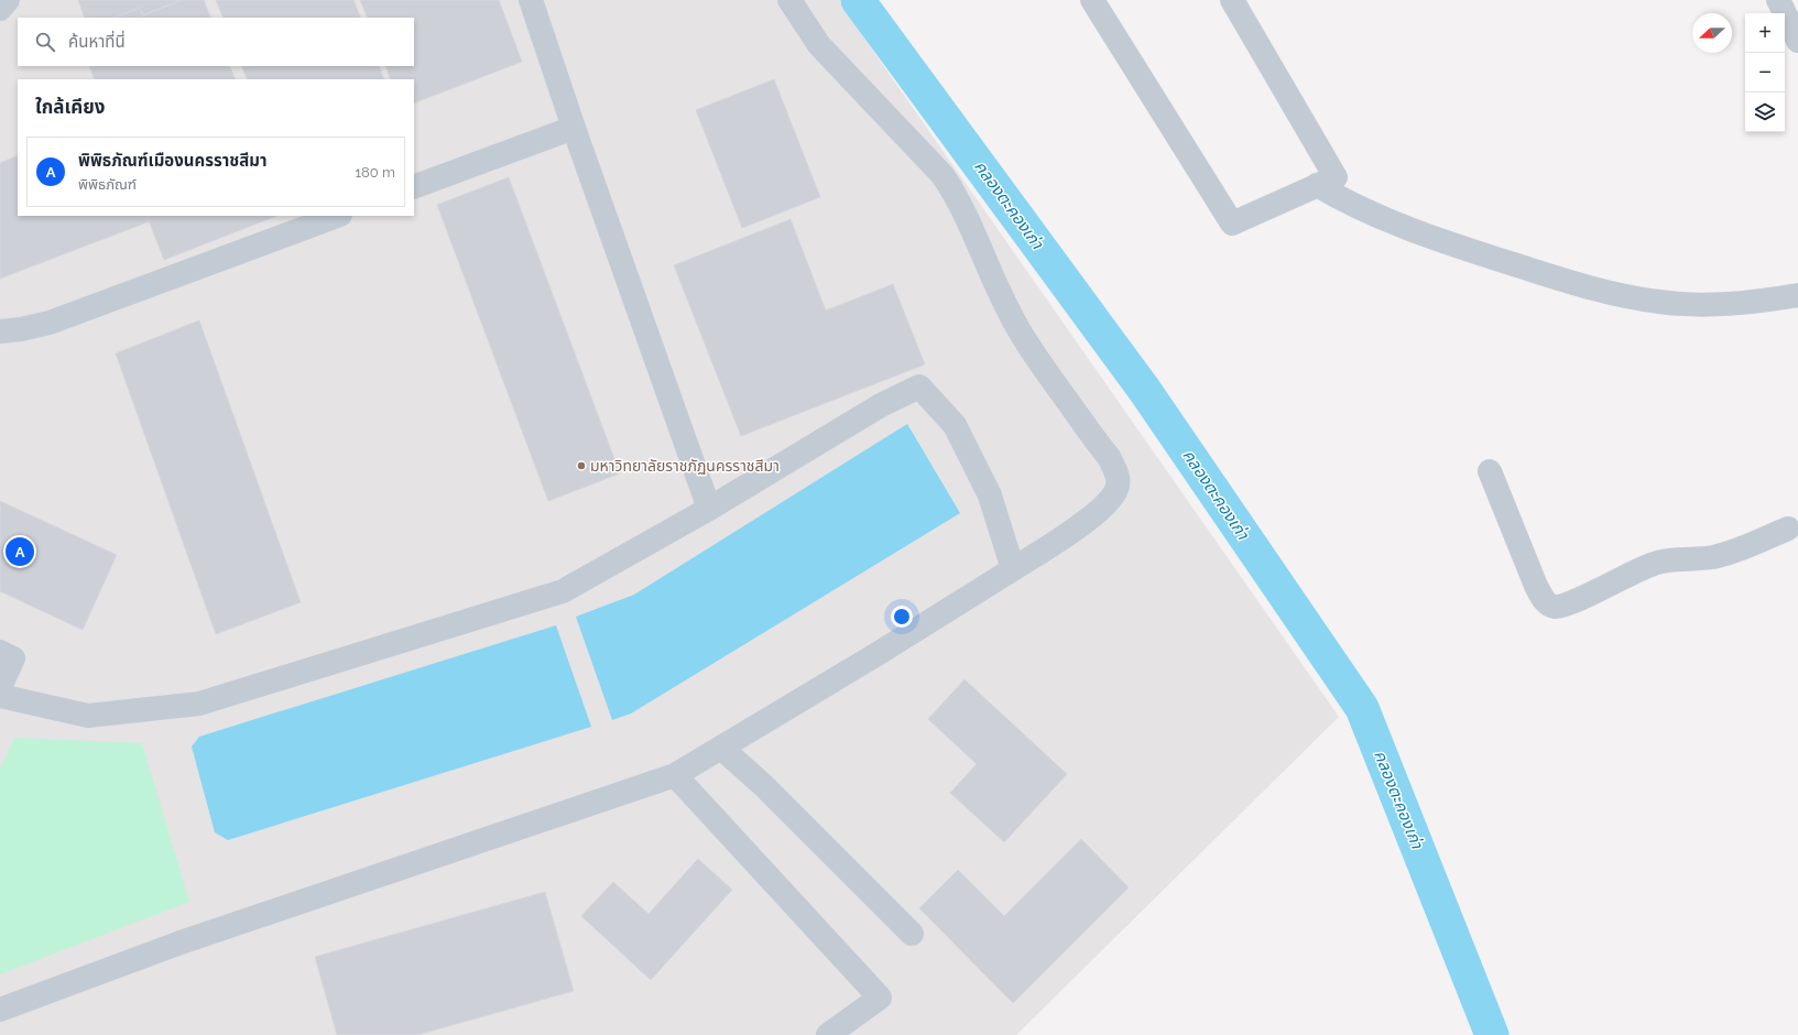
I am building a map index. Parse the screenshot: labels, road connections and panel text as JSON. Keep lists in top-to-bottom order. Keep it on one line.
{"water":["คลองตะคองเก่า"],"places":["มหาวิทยาลัยราชภัฏนครราชสีมา"],"north":"left","page":{"map_buttons":["+","−"],"search":"ค้นหาที่นี่","heading":"ใกล้เคียง","list":[{"mark":"A","name":"พิพิธภัณฑ์เมืองนครราชสีมา","note":"พิพิธภัณฑ์","value":"180 m"}],"pins":"A"}}
